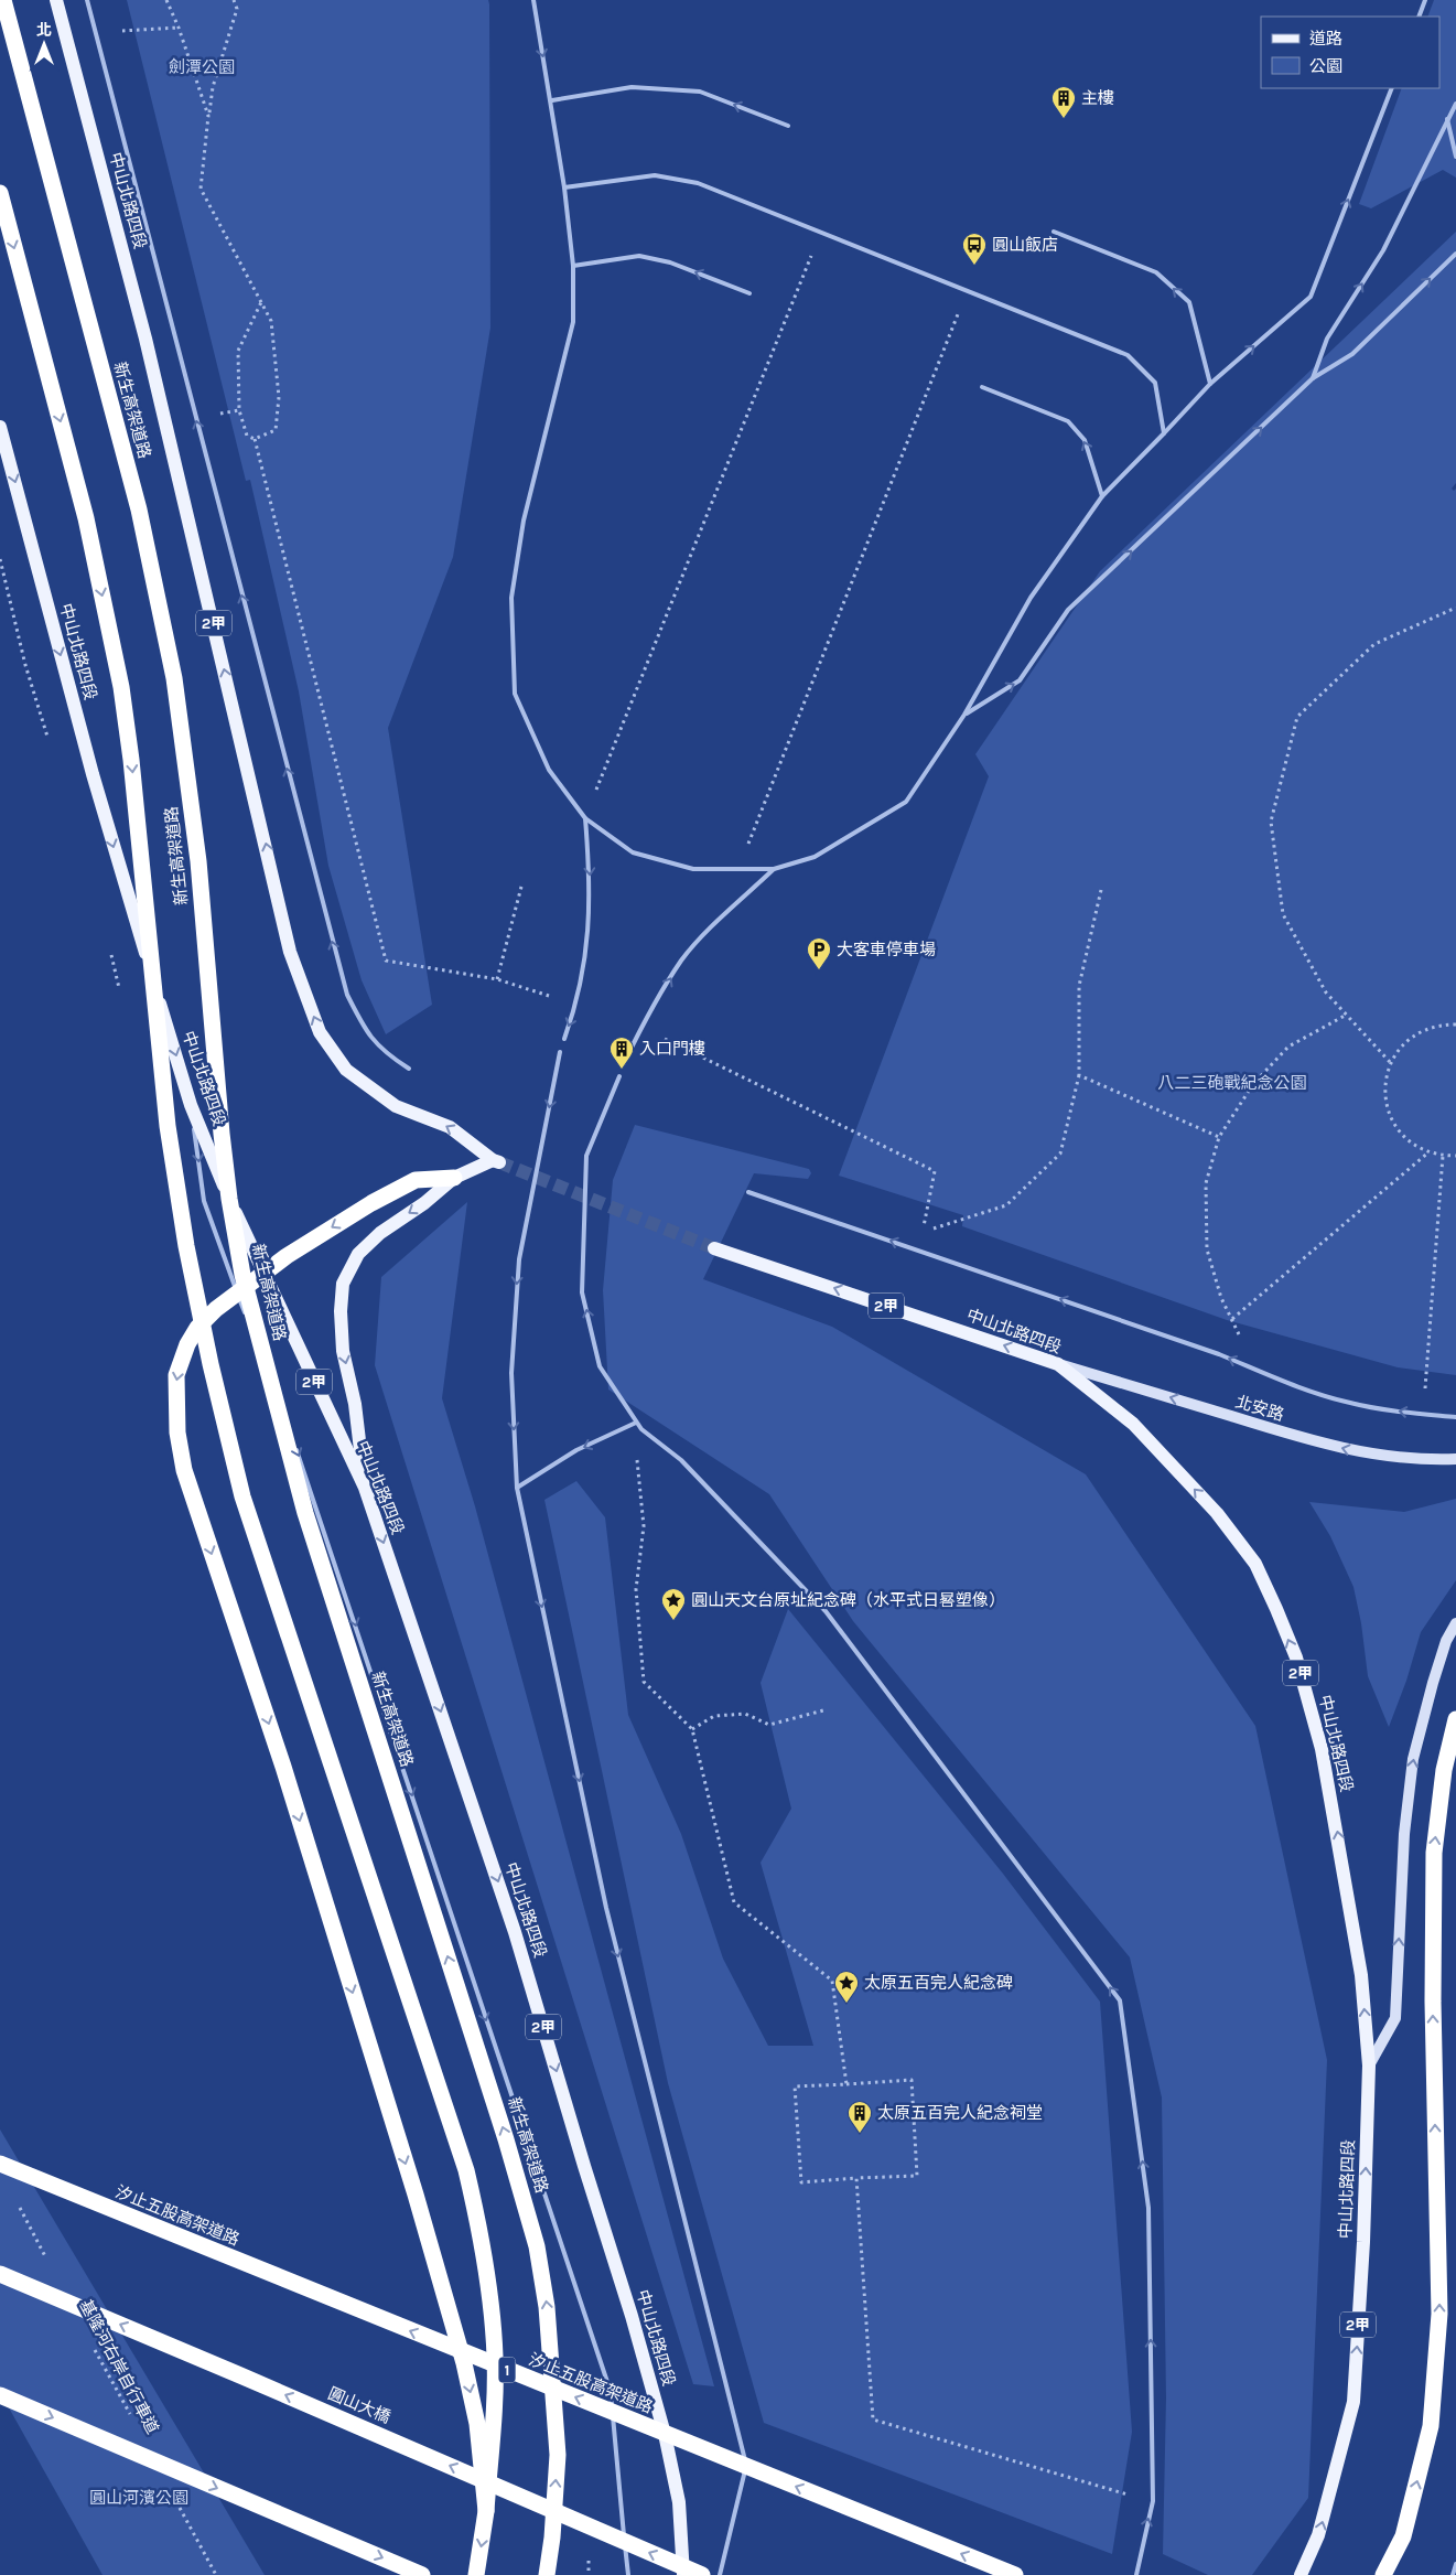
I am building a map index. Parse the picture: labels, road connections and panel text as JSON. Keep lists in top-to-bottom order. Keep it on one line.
{"streets":{"highway":["新生高架道路","汐止五股高架道路","1","圓山大橋"],"main road":["中山北路四段","2甲","北安路"],"path":["基隆河右岸自行車道"]},"crossings":[["中山北路四段","北安路"]],"one_way":["北安路","汐止五股高架道路"],"parks":["劍潭公園","八二三砲戰紀念公園","圓山河濱公園"],"places":{"building":["主樓","入口門樓","太原五百完人紀念祠堂"],"bus stop":["圓山飯店"],"parking":["大客車停車場"],"place":["圓山天文台原址紀念碑（水平式日晷塑像）","太原五百完人紀念碑"]},"legend":["道路","公園"],"north":"top"}
